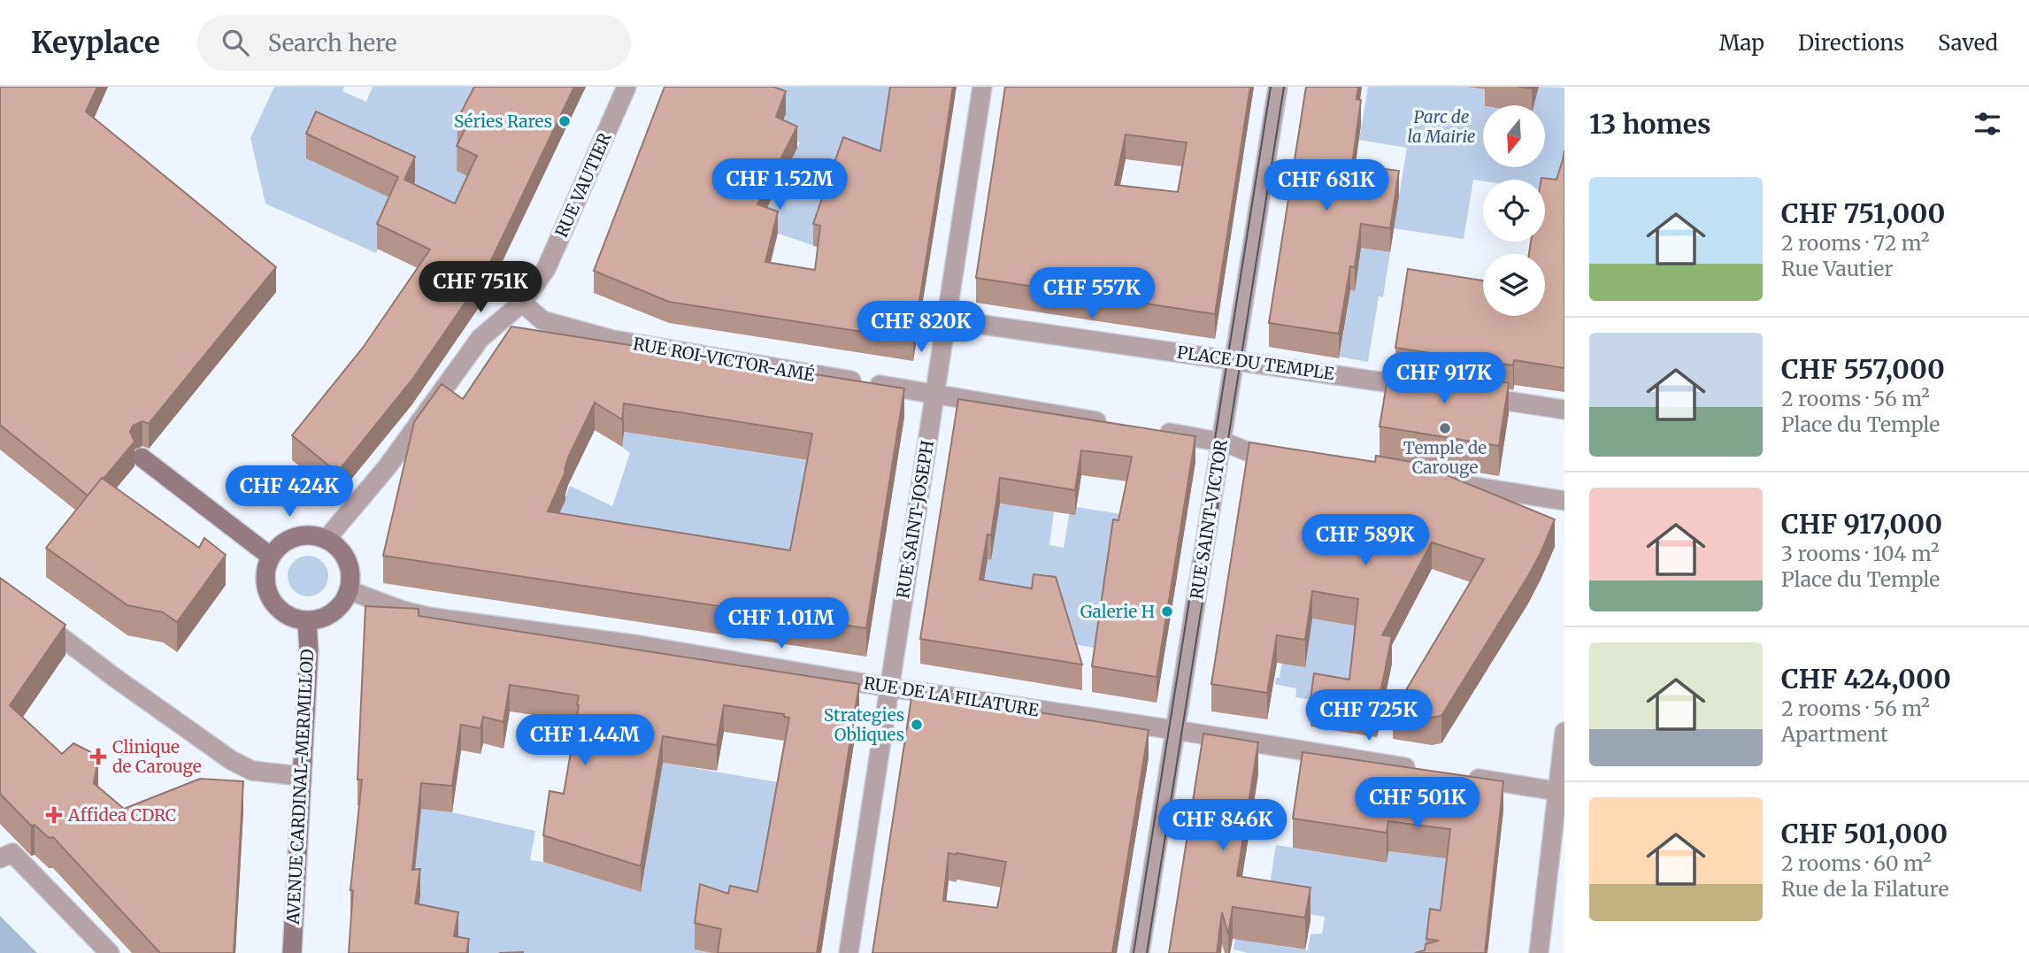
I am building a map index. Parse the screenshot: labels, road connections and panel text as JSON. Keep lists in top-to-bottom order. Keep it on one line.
{"streets":{"street":["RUE VAUTIER","RUE ROI-VICTOR-AMÉ","PLACE DU TEMPLE","RUE SAINT-JOSEPH","RUE SAINT-VICTOR","RUE DE LA FILATURE","AVENUE CARDINAL-MERMILLOD"]},"crossings":[["RUE VAUTIER","RUE ROI-VICTOR-AMÉ"],["RUE VAUTIER","RUE DE LA FILATURE"],["RUE VAUTIER","AVENUE CARDINAL-MERMILLOD"],["RUE ROI-VICTOR-AMÉ","RUE SAINT-JOSEPH"],["PLACE DU TEMPLE","RUE SAINT-JOSEPH"],["PLACE DU TEMPLE","RUE SAINT-VICTOR"],["RUE SAINT-JOSEPH","RUE DE LA FILATURE"],["RUE SAINT-VICTOR","RUE DE LA FILATURE"],["RUE DE LA FILATURE","AVENUE CARDINAL-MERMILLOD"]],"parks":["Parc de la Mairie"],"places":{"other":["Séries Rares","Temple de Carouge","Galerie H","Strategies Obliques"],"health":["Clinique de Carouge","Affidea CDRC"]},"north":"bottom","page":{"header":"Keyplace","search":"Search here","nav":["Map","Directions","Saved"],"heading":"13 homes","price":["CHF 1.52M","CHF 681K","CHF 751K","CHF 557K","CHF 820K","CHF 917K","CHF 424K","CHF 589K","CHF 1.01M","CHF 725K","CHF 1.44M","CHF 501K","CHF 846K"],"list":[{"name":"CHF 751,000","note":"2 rooms · 72 m² · Rue Vautier"},{"name":"CHF 557,000","note":"2 rooms · 56 m² · Place du Temple"},{"name":"CHF 917,000","note":"3 rooms · 104 m² · Place du Temple"},{"name":"CHF 424,000","note":"2 rooms · 56 m² · Apartment"},{"name":"CHF 501,000","note":"2 rooms · 60 m² · Rue de la Filature"}]}}
